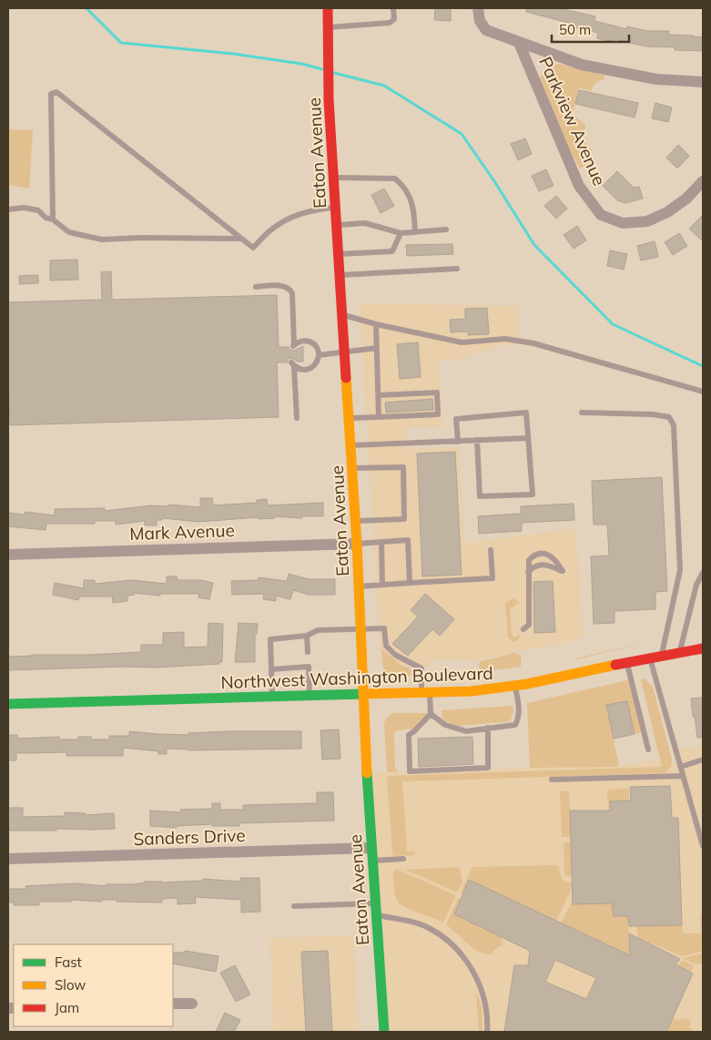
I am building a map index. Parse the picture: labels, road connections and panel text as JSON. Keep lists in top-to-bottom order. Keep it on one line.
{"streets":{"main road":["Eaton Avenue","Northwest Washington Boulevard"],"street":["Parkview Avenue","Mark Avenue","Sanders Drive"]},"crossings":[["Eaton Avenue","Mark Avenue"],["Eaton Avenue","Northwest Washington Boulevard"],["Eaton Avenue","Sanders Drive"]],"legend":["Fast","Slow","Jam"],"scale_bar":"50 m"}
